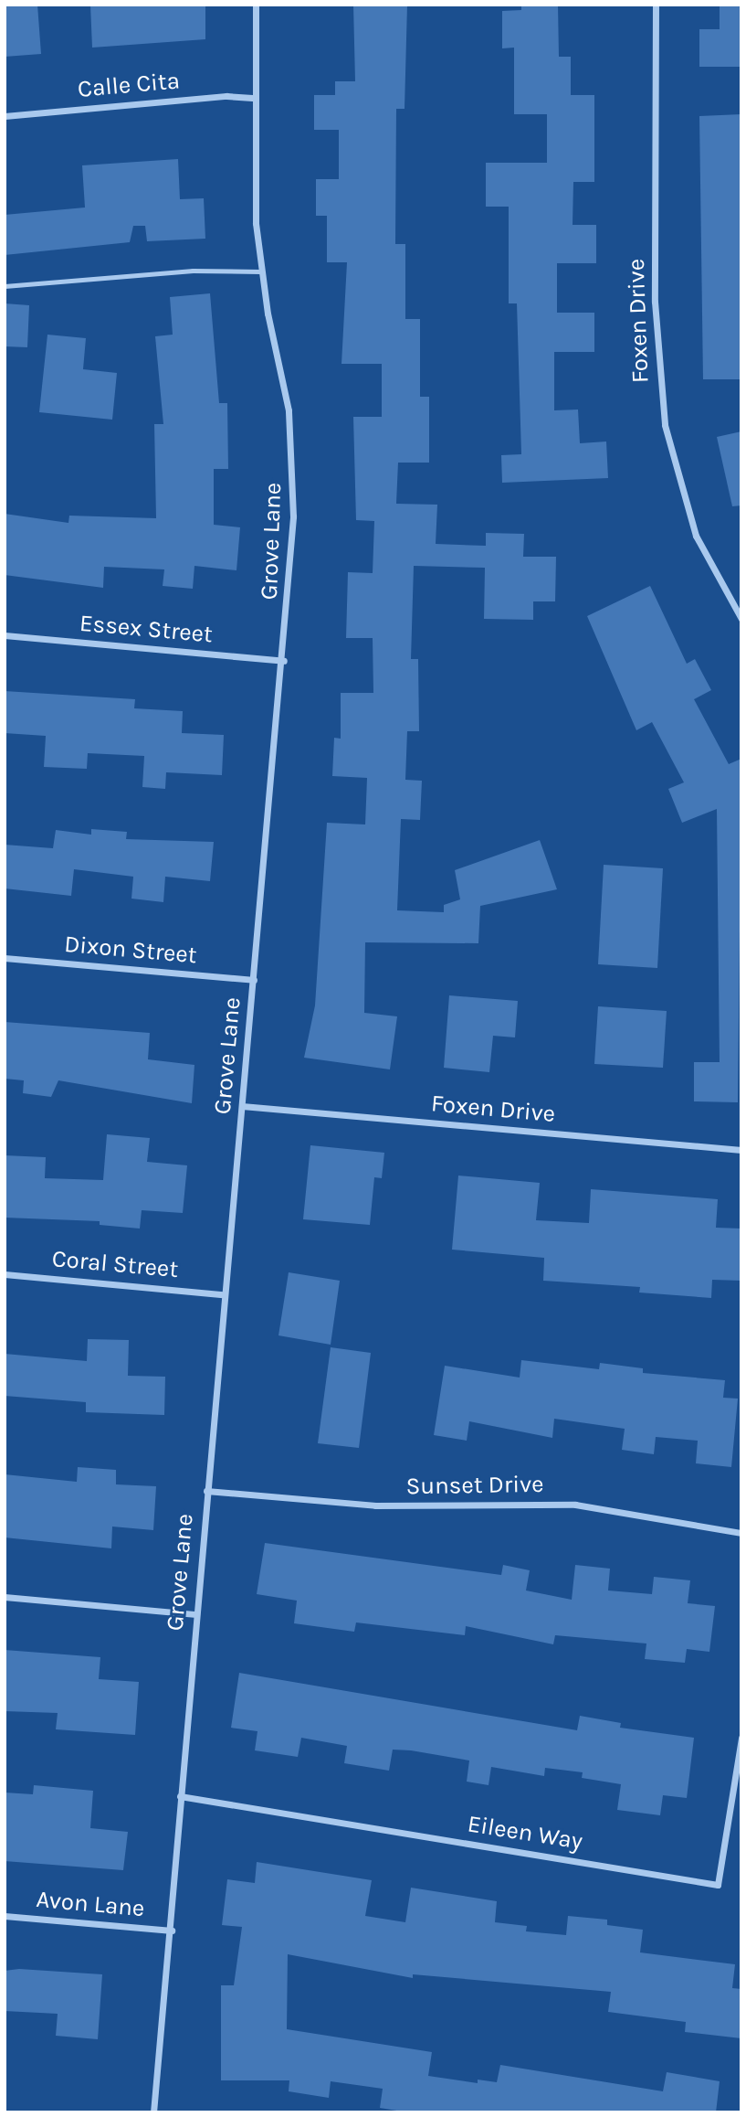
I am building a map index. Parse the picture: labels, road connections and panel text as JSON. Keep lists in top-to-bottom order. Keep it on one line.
{"streets":{"street":["Calle Cita","Foxen Drive","Grove Lane","Essex Street","Dixon Street","Coral Street","Sunset Drive","Eileen Way","Avon Lane"]},"crossings":[["Calle Cita","Grove Lane"],["Foxen Drive","Grove Lane"],["Grove Lane","Essex Street"],["Grove Lane","Dixon Street"],["Grove Lane","Coral Street"],["Grove Lane","Sunset Drive"],["Grove Lane","Eileen Way"],["Grove Lane","Avon Lane"]]}
